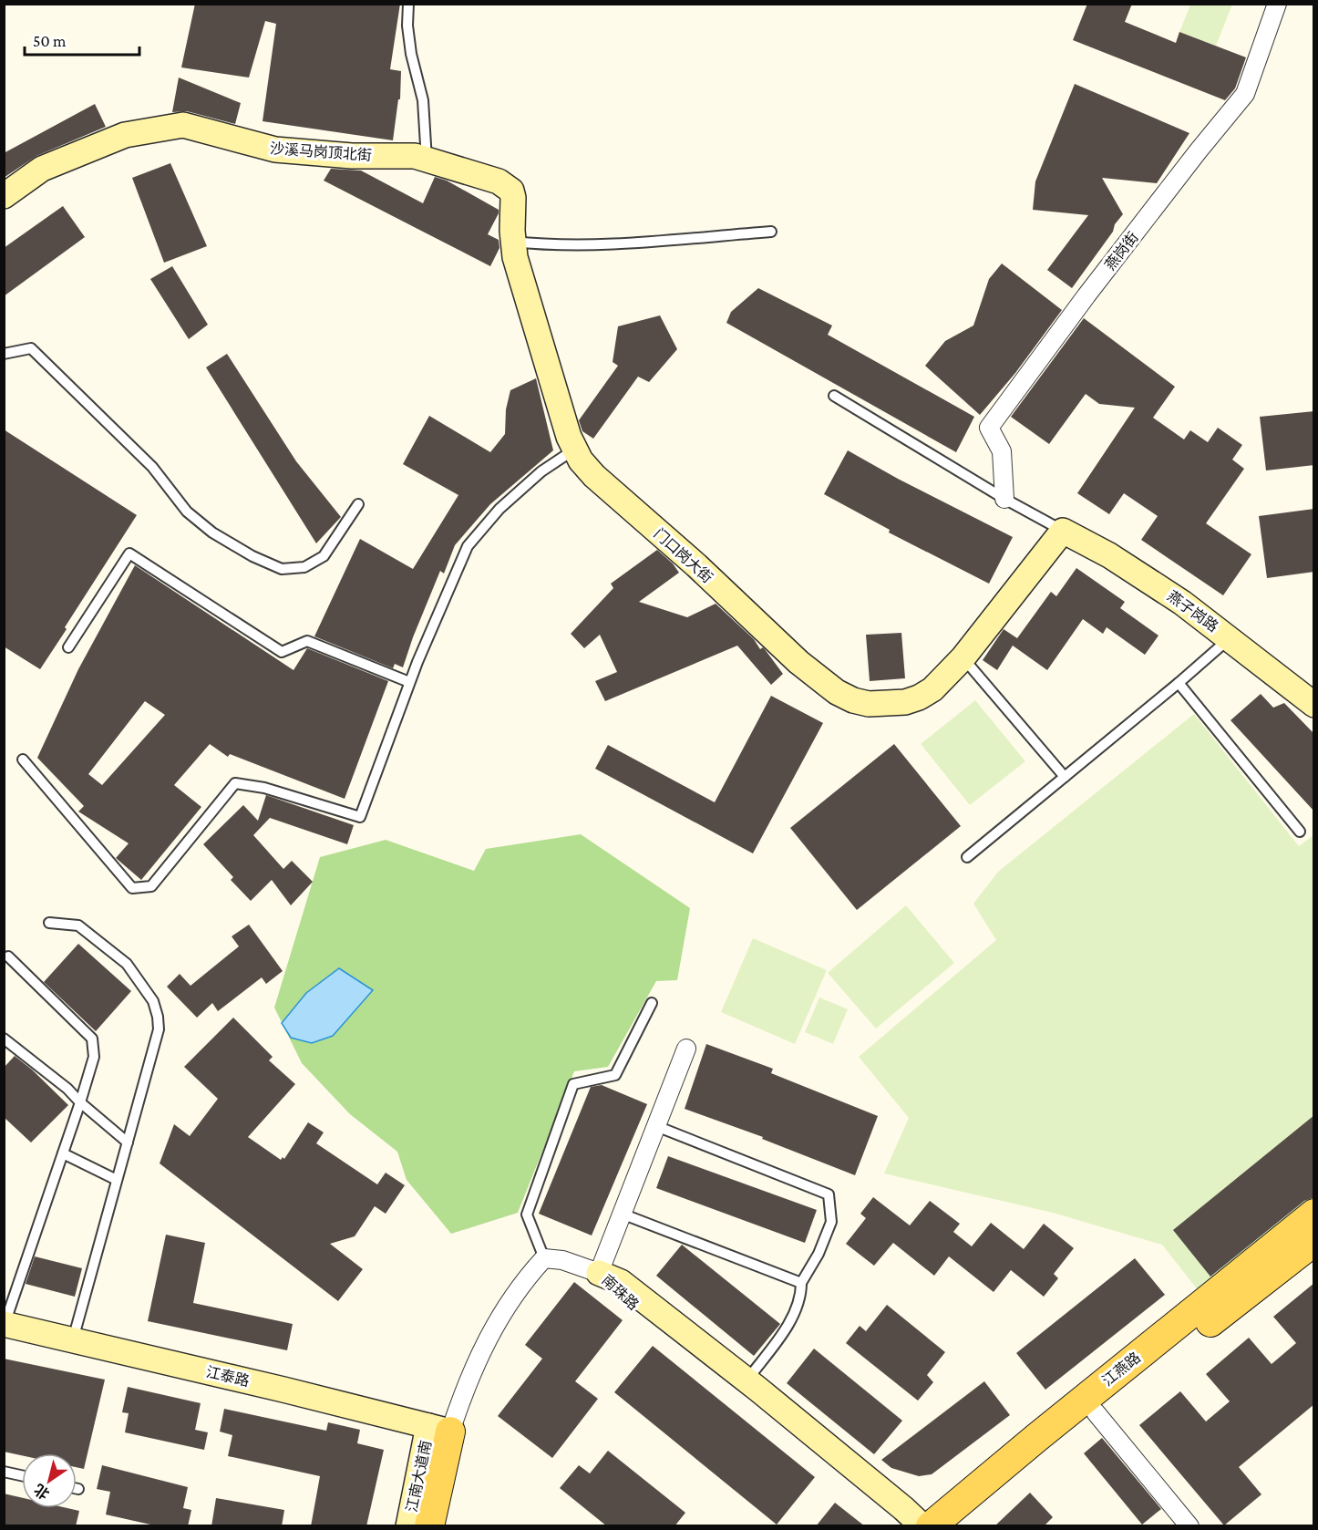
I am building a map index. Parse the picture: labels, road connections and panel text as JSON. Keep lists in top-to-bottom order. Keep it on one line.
{"streets":{"main road":["江燕路","江南大道南"],"street":["沙溪马岗顶北街","燕岗街","门口岗大街","燕子岗路","南珠路","江泰路"]},"crossings":[["沙溪马岗顶北街","门口岗大街"],["门口岗大街","燕子岗路"],["江泰路","江南大道南"]],"scale_bar":"50 m","north":"bottom left"}
